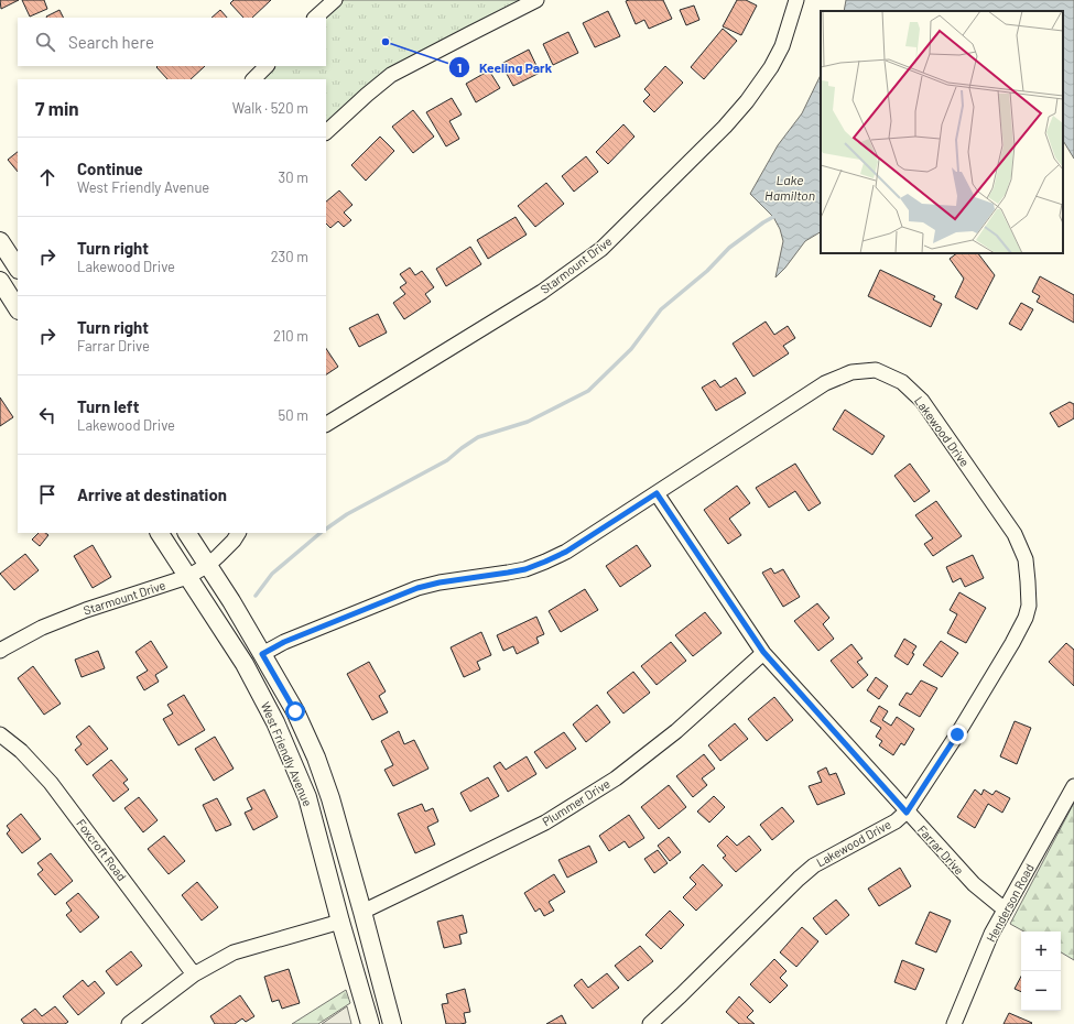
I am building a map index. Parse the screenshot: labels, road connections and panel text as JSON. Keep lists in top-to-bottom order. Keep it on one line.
{"streets":{"main road":["West Friendly Avenue"],"street":["Starmount Drive","Lakewood Drive","Plummer Drive","Foxcroft Road","Farrar Drive","Henderson Road"]},"crossings":[["Starmount Drive","West Friendly Avenue"],["Lakewood Drive","West Friendly Avenue"],["Lakewood Drive","Farrar Drive"],["West Friendly Avenue","Plummer Drive"],["Plummer Drive","Farrar Drive"],["Farrar Drive","Henderson Road"]],"water":["Lake Hamilton"],"places":["Keeling Park"],"page":{"search":"Search here","heading":["7 min","Walk · 520 m"],"list":[["Continue","West Friendly Avenue","30 m"],["Turn right","Lakewood Drive","230 m"],["Turn right","Farrar Drive","210 m"],["Turn left","Lakewood Drive","50 m"],"Arrive at destination"],"map_buttons":["+","−"]}}
